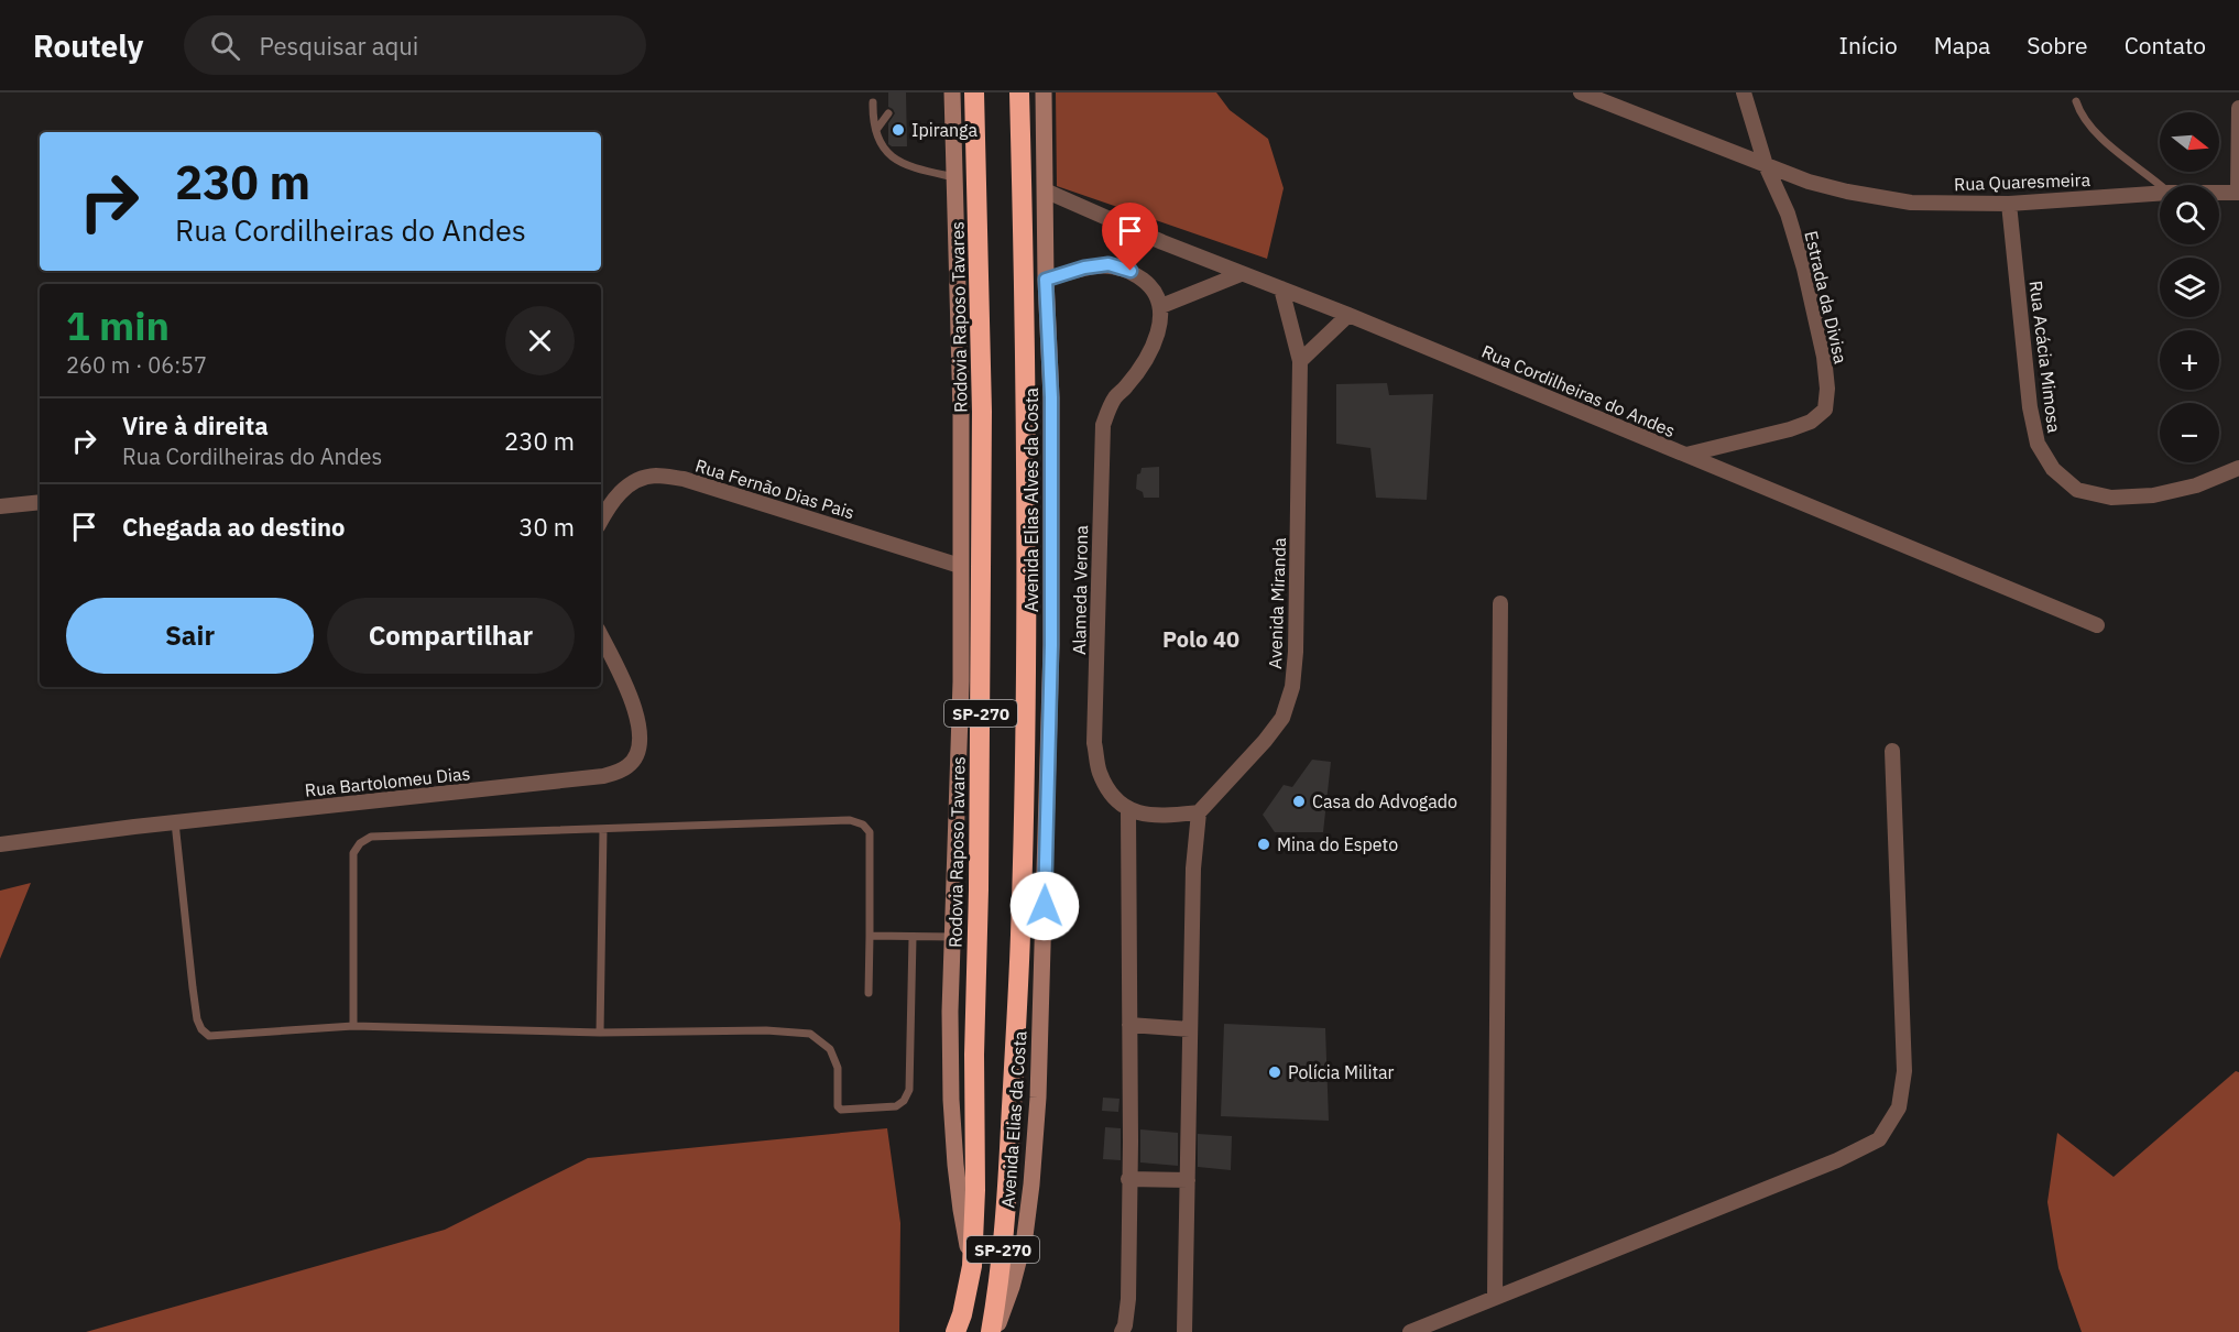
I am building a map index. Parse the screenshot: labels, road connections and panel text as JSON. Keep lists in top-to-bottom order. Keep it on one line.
{"streets":{"highway":["Rodovia Raposo Tavares","SP-270"],"main road":["Avenida Elias Alves da Costa","Avenida Elias da Costa"],"street":["Rua Quaresmeira","Estrada da Divisa","Rua Acácia Mimosa","Rua Cordilheiras do Andes","Rua Fernão Dias Pais","Alameda Verona","Avenida Miranda","Rua Bartolomeu Dias"]},"crossings":[["Rua Quaresmeira","Estrada da Divisa"],["Rua Quaresmeira","Rua Acácia Mimosa"],["Estrada da Divisa","Rua Cordilheiras do Andes"],["Rua Cordilheiras do Andes","Avenida Elias Alves da Costa"],["Rua Cordilheiras do Andes","Avenida Miranda"],["Avenida Elias Alves da Costa","Avenida Elias da Costa"],["SP-270","Avenida Elias da Costa"]],"districts":["Polo 40"],"places":["Ipiranga","Casa do Advogado","Mina do Espeto","Polícia Militar"],"north":"right","page":{"header":"Routely","search":"Pesquisar aqui","nav":["Início","Mapa","Sobre","Contato"],"map_buttons":["+","−"],"turn":["230 m","Rua Cordilheiras do Andes"],"heading":["1 min","260 m · 06:57"],"list":[{"name":"Vire à direita","note":"Rua Cordilheiras do Andes","value":"230 m"},{"name":"Chegada ao destino","value":"30 m"}],"buttons":["Sair","Compartilhar"]}}
